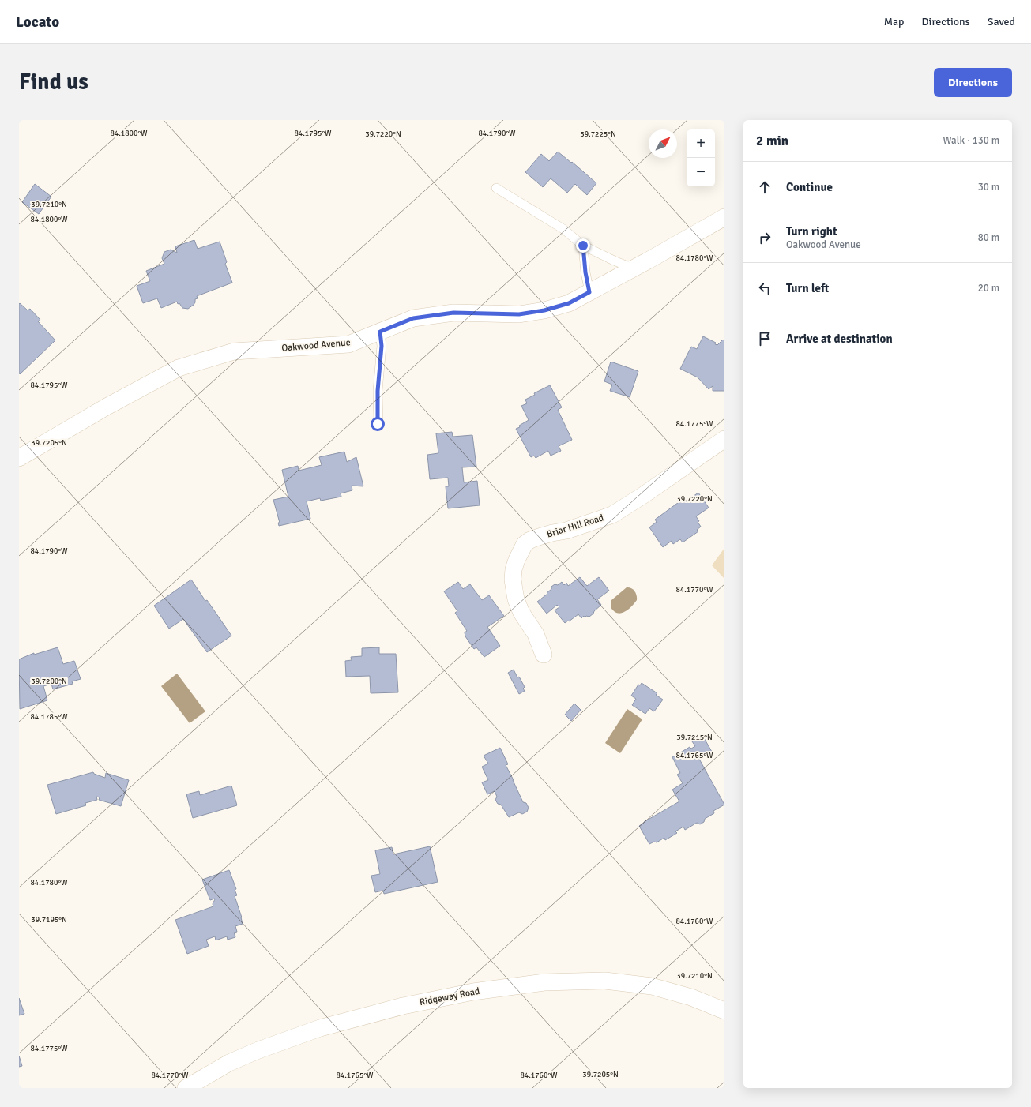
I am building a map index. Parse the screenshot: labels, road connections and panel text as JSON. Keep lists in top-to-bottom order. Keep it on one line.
{"streets":{"street":["Oakwood Avenue","Briar Hill Road","Ridgeway Road"]},"north":"top right","page":{"header":"Locato","nav":["Map","Directions","Saved"],"buttons":"Directions","title":"Find us","heading":["2 min","Walk · 130 m"],"map_buttons":["+","−"],"list":[["Continue","30 m"],["Turn right","Oakwood Avenue","80 m"],["Turn left","20 m"],"Arrive at destination"]},"coordinates":["84.1800°W","84.1795°W","84.1790°W","39.7220°N","39.7225°N","39.7210°N","84.1780°W","84.1775°W","39.7205°N","84.1770°W","39.7200°N","84.1785°W","39.7215°N","84.1765°W","39.7195°N","84.1760°W"]}
